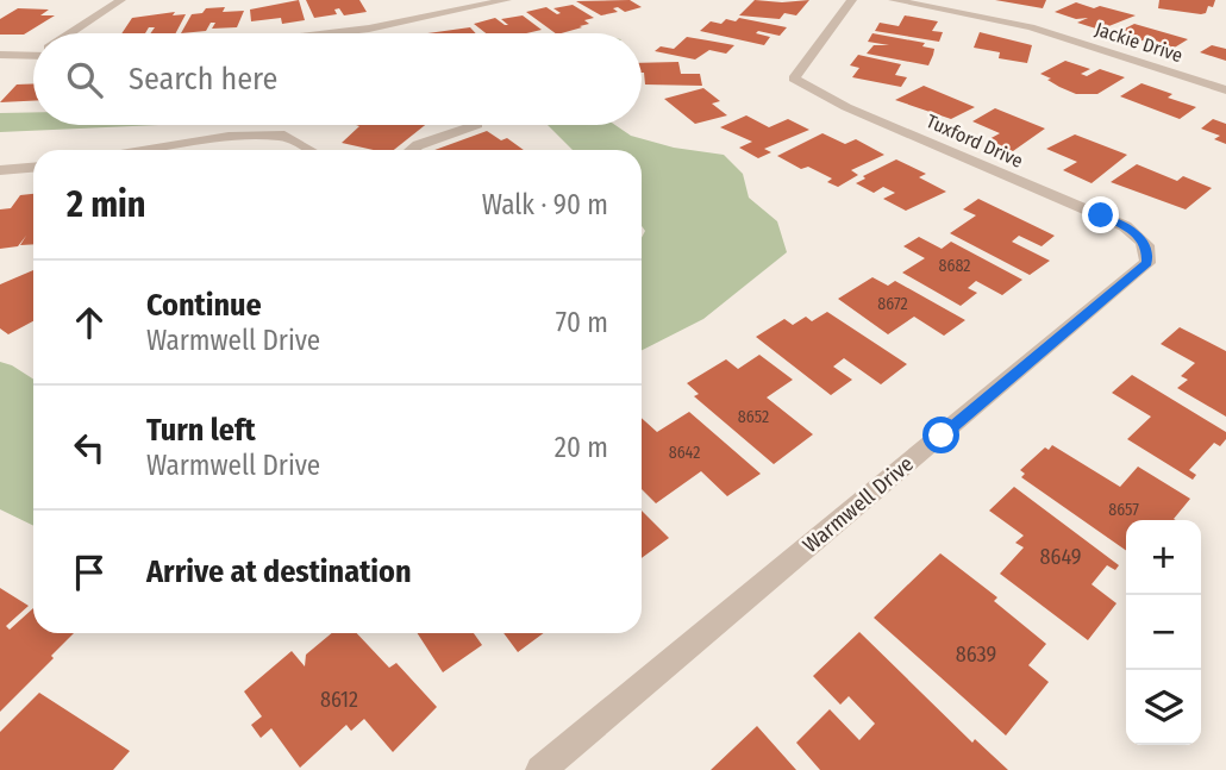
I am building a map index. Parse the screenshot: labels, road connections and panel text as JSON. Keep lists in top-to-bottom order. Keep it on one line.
{"streets":{"street":["Jackie Drive","Tuxford Drive","Warmwell Drive"]},"crossings":[["Tuxford Drive","Warmwell Drive"]],"house_numbers":["8682","8672","8652","8642","8657","8649","8639","8612"],"page":{"search":"Search here","heading":["2 min","Walk · 90 m"],"list":[["Continue","Warmwell Drive","70 m"],["Turn left","Warmwell Drive","20 m"],"Arrive at destination"],"map_buttons":["+","−"]}}
